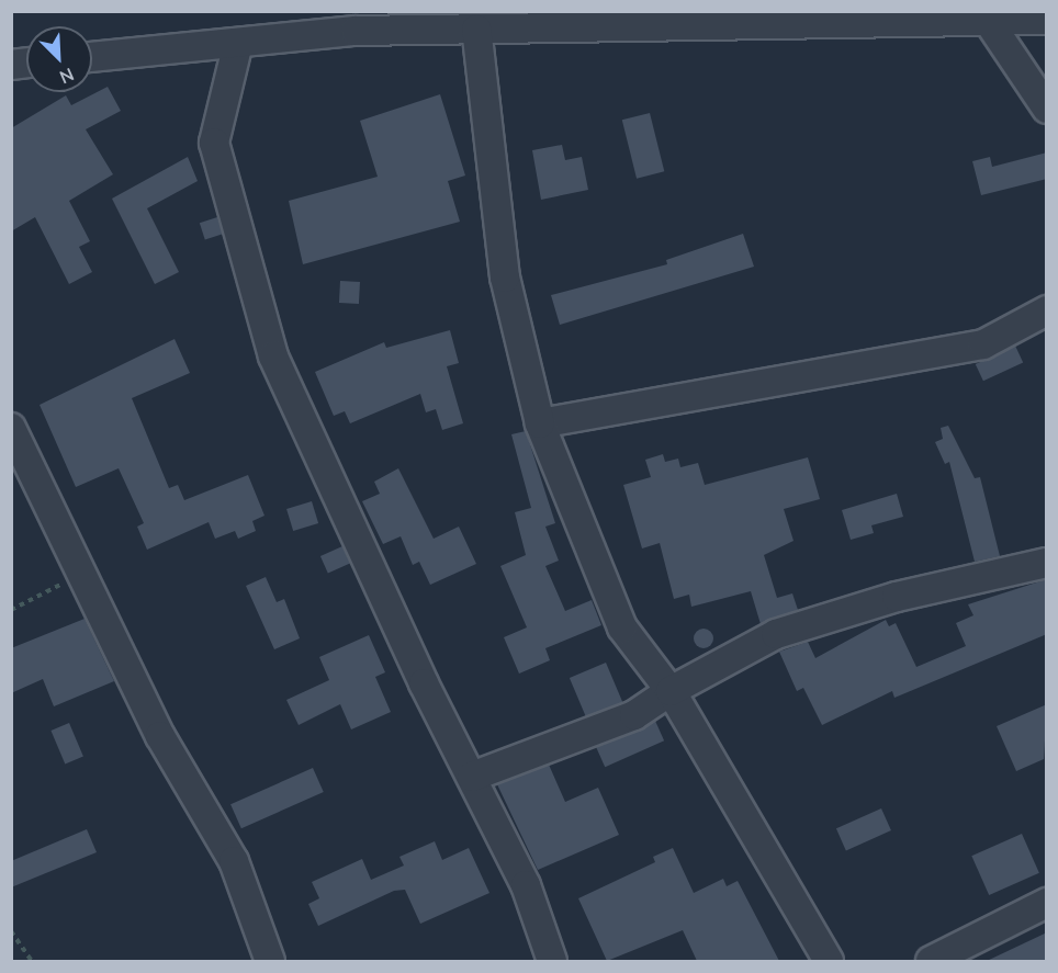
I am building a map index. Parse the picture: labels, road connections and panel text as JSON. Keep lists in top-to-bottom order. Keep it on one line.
{"north":"bottom right"}
